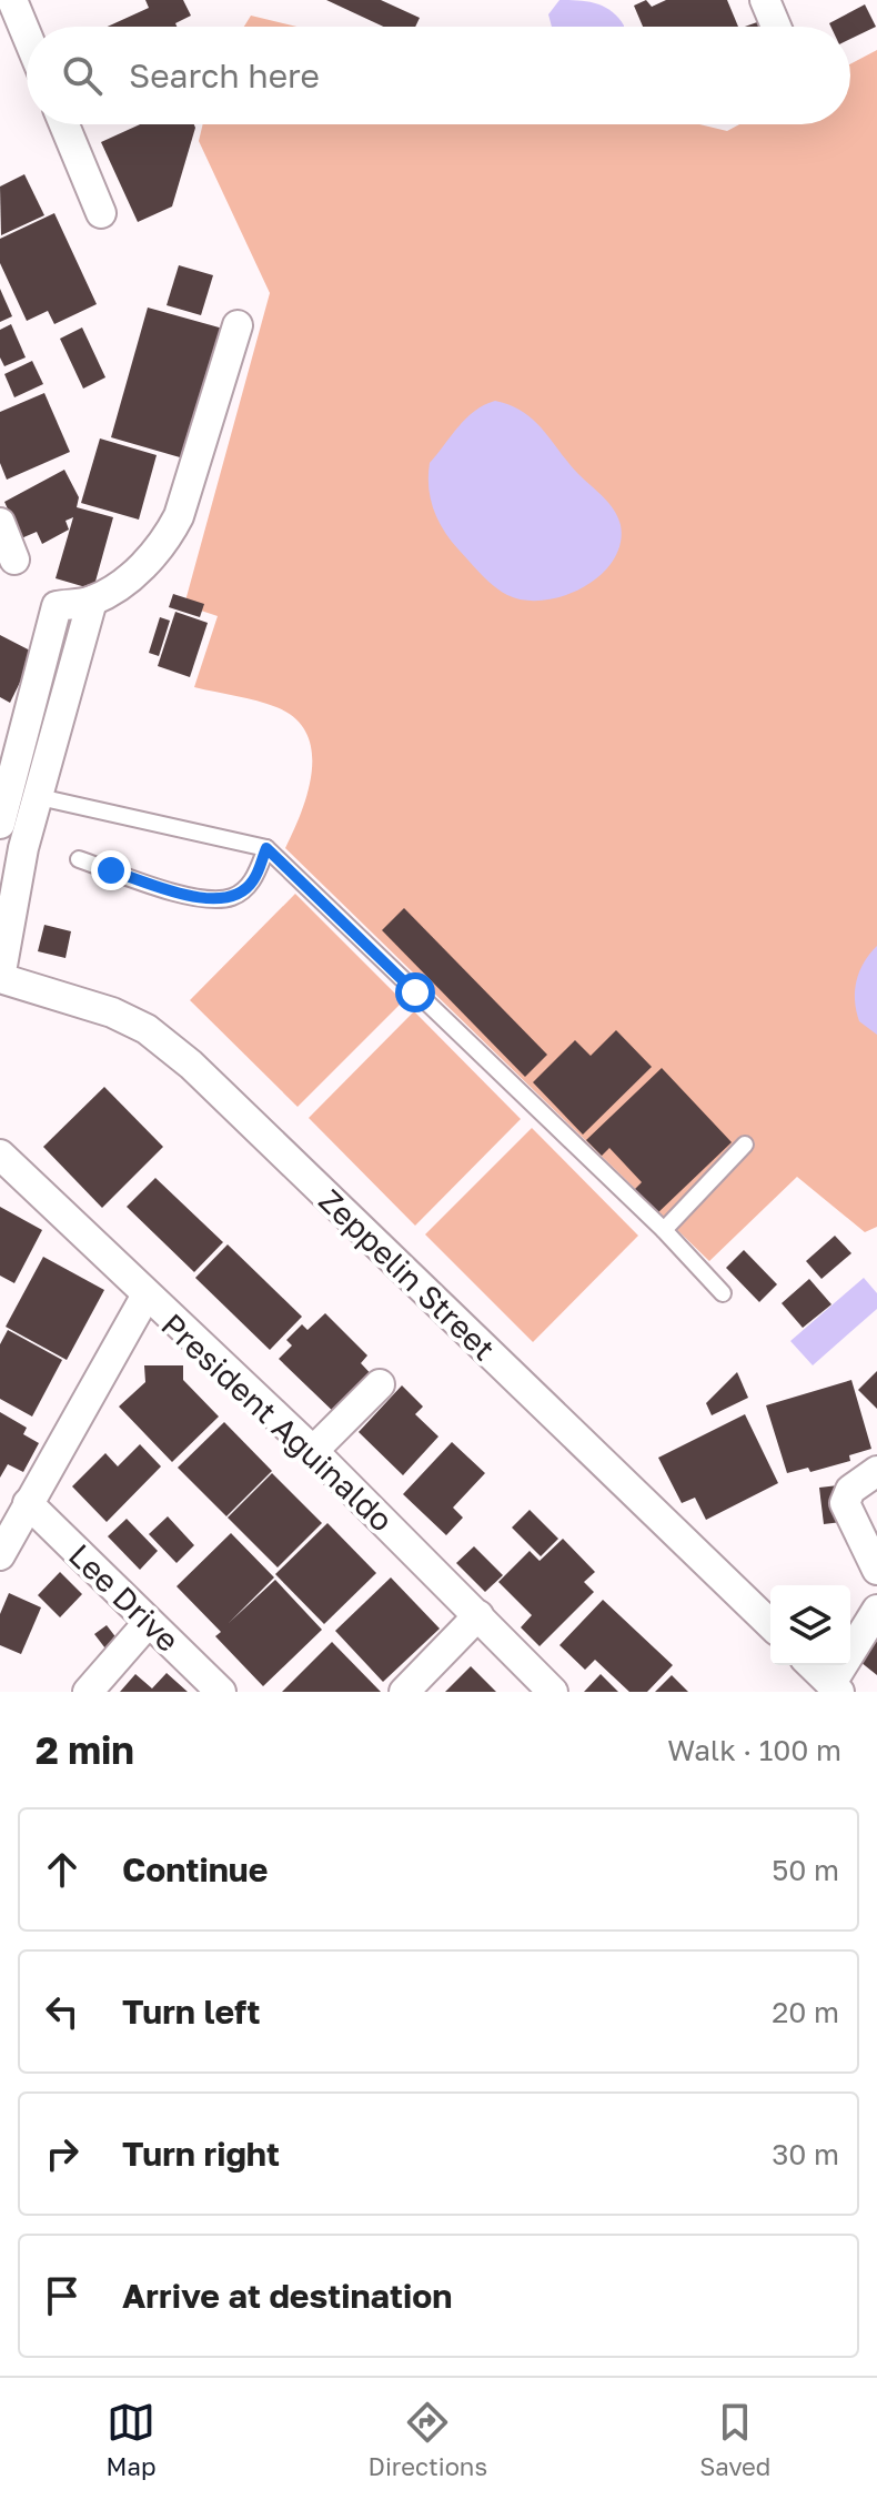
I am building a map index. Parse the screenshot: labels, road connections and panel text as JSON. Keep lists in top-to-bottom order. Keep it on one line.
{"streets":{"street":["Zeppelin Street","President Aguinaldo","Lee Drive"]},"page":{"search":"Search here","heading":["2 min","Walk · 100 m"],"list":[["Continue","50 m"],["Turn left","20 m"],["Turn right","30 m"],"Arrive at destination"],"nav":["Map","Directions","Saved"]}}
